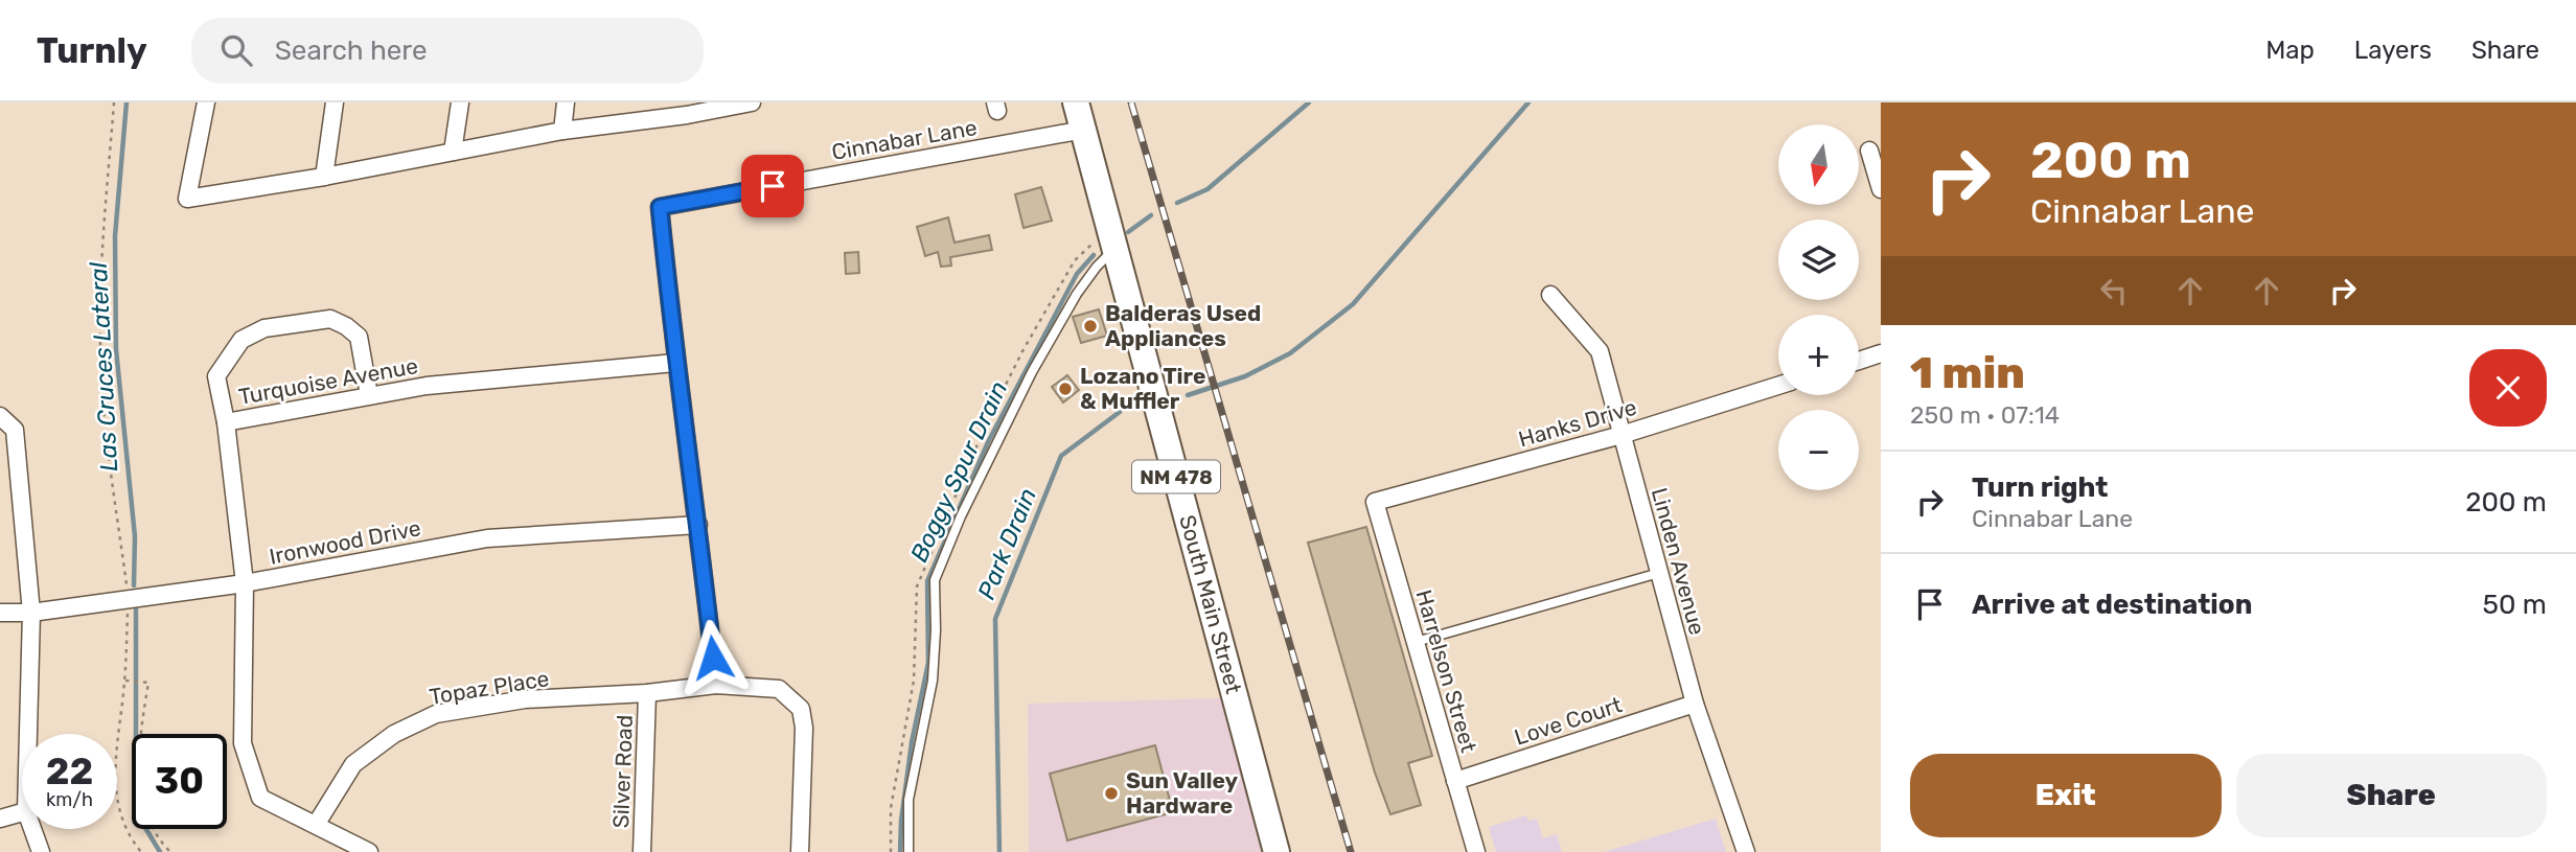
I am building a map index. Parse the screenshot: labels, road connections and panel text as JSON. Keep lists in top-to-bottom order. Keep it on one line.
{"streets":{"main road":["NM 478","South Main Street"],"street":["Cinnabar Lane","Turquoise Avenue","Hanks Drive","Ironwood Drive","Linden Avenue","Harrelson Street","Topaz Place","Love Court","Silver Road"]},"crossings":[["Cinnabar Lane","Turquoise Avenue"],["Cinnabar Lane","Ironwood Drive"],["Cinnabar Lane","South Main Street"],["Cinnabar Lane","Topaz Place"],["Turquoise Avenue","Ironwood Drive"],["Turquoise Avenue","Topaz Place"],["Hanks Drive","Linden Avenue"],["Hanks Drive","Harrelson Street"],["Linden Avenue","Love Court"],["Harrelson Street","Love Court"],["Topaz Place","Silver Road"]],"water":["Las Cruces Lateral","Boggy Spur Drain","Park Drain"],"places":["Balderas Used Appliances","Lozano Tire & Muffler","Sun Valley Hardware"],"north":"bottom","page":{"header":"Turnly","search":"Search here","nav":["Map","Layers","Share"],"turn":["200 m","Cinnabar Lane"],"map_buttons":["+","−"],"heading":["1 min","250 m · 07:14"],"list":[{"name":"Turn right","note":"Cinnabar Lane","value":"200 m"},{"name":"Arrive at destination","value":"50 m"}],"speed":"22 km/h","limit":"30","buttons":["Exit","Share"]}}
